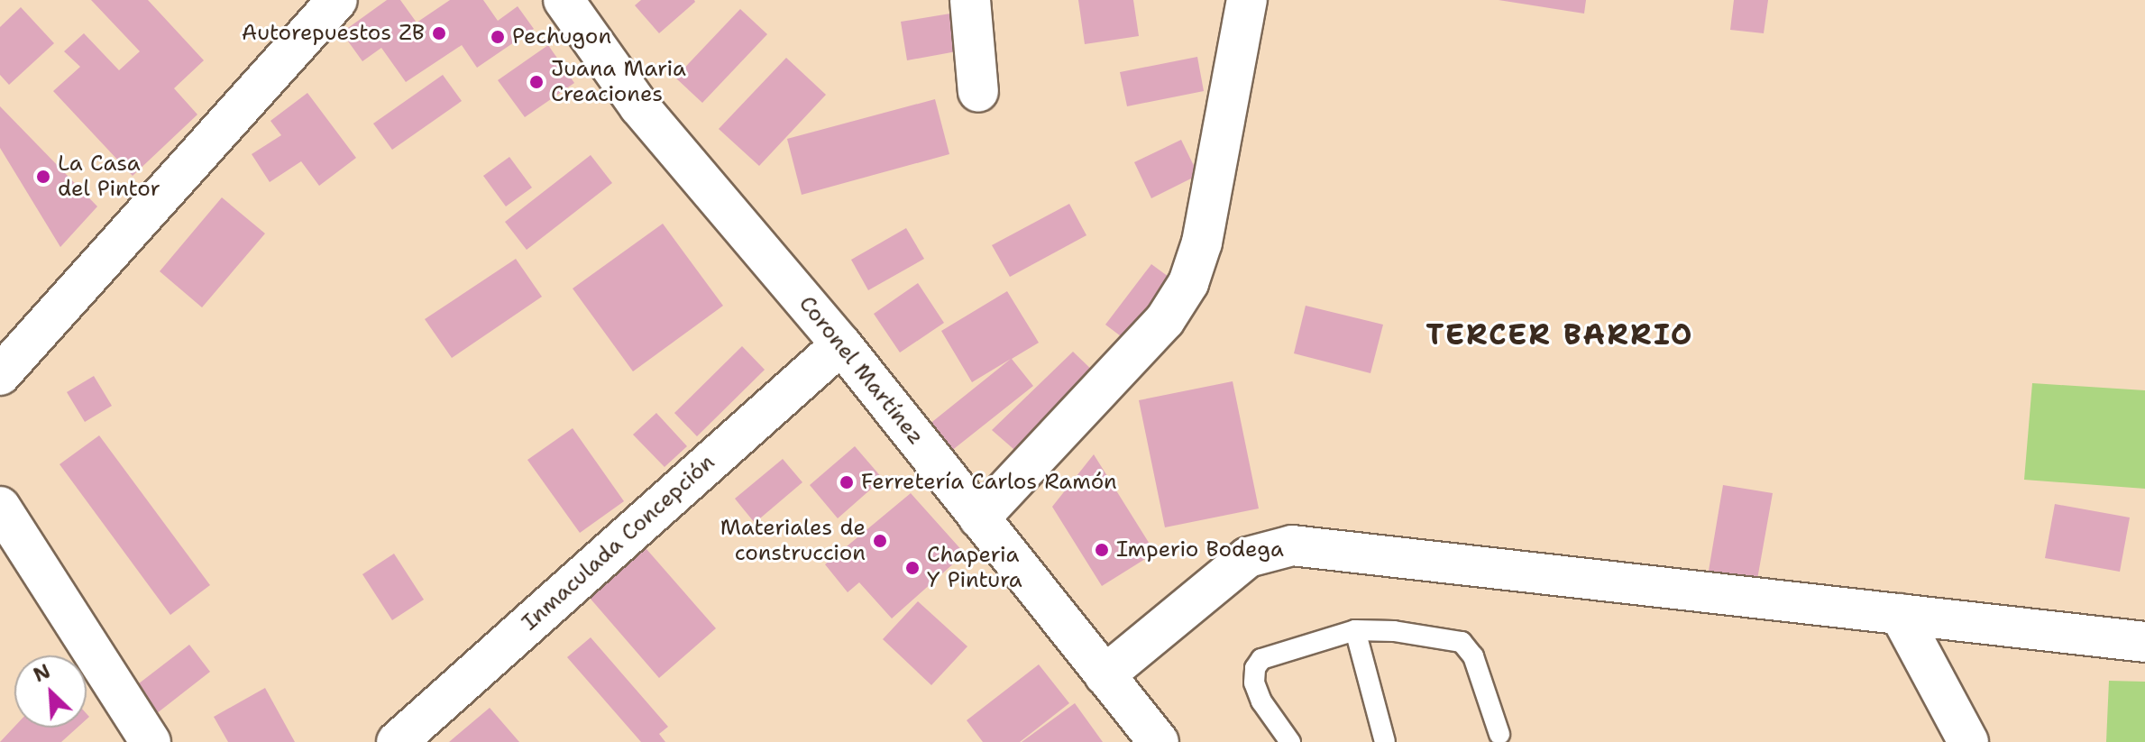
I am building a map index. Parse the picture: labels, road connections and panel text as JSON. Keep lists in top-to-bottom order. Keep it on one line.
{"streets":{"street":["Coronel Martínez","Inmaculada Concepción"]},"crossings":[["Coronel Martínez","Inmaculada Concepción"]],"districts":["TERCER BARRIO"],"places":["Autorepuestos ZB","Pechugon","Juana Maria Creaciones","La Casa del Pintor","Ferretería Carlos Ramón","Materiales de construccion","Imperio Bodega","Chaperia Y Pintura"],"north":"top left"}
